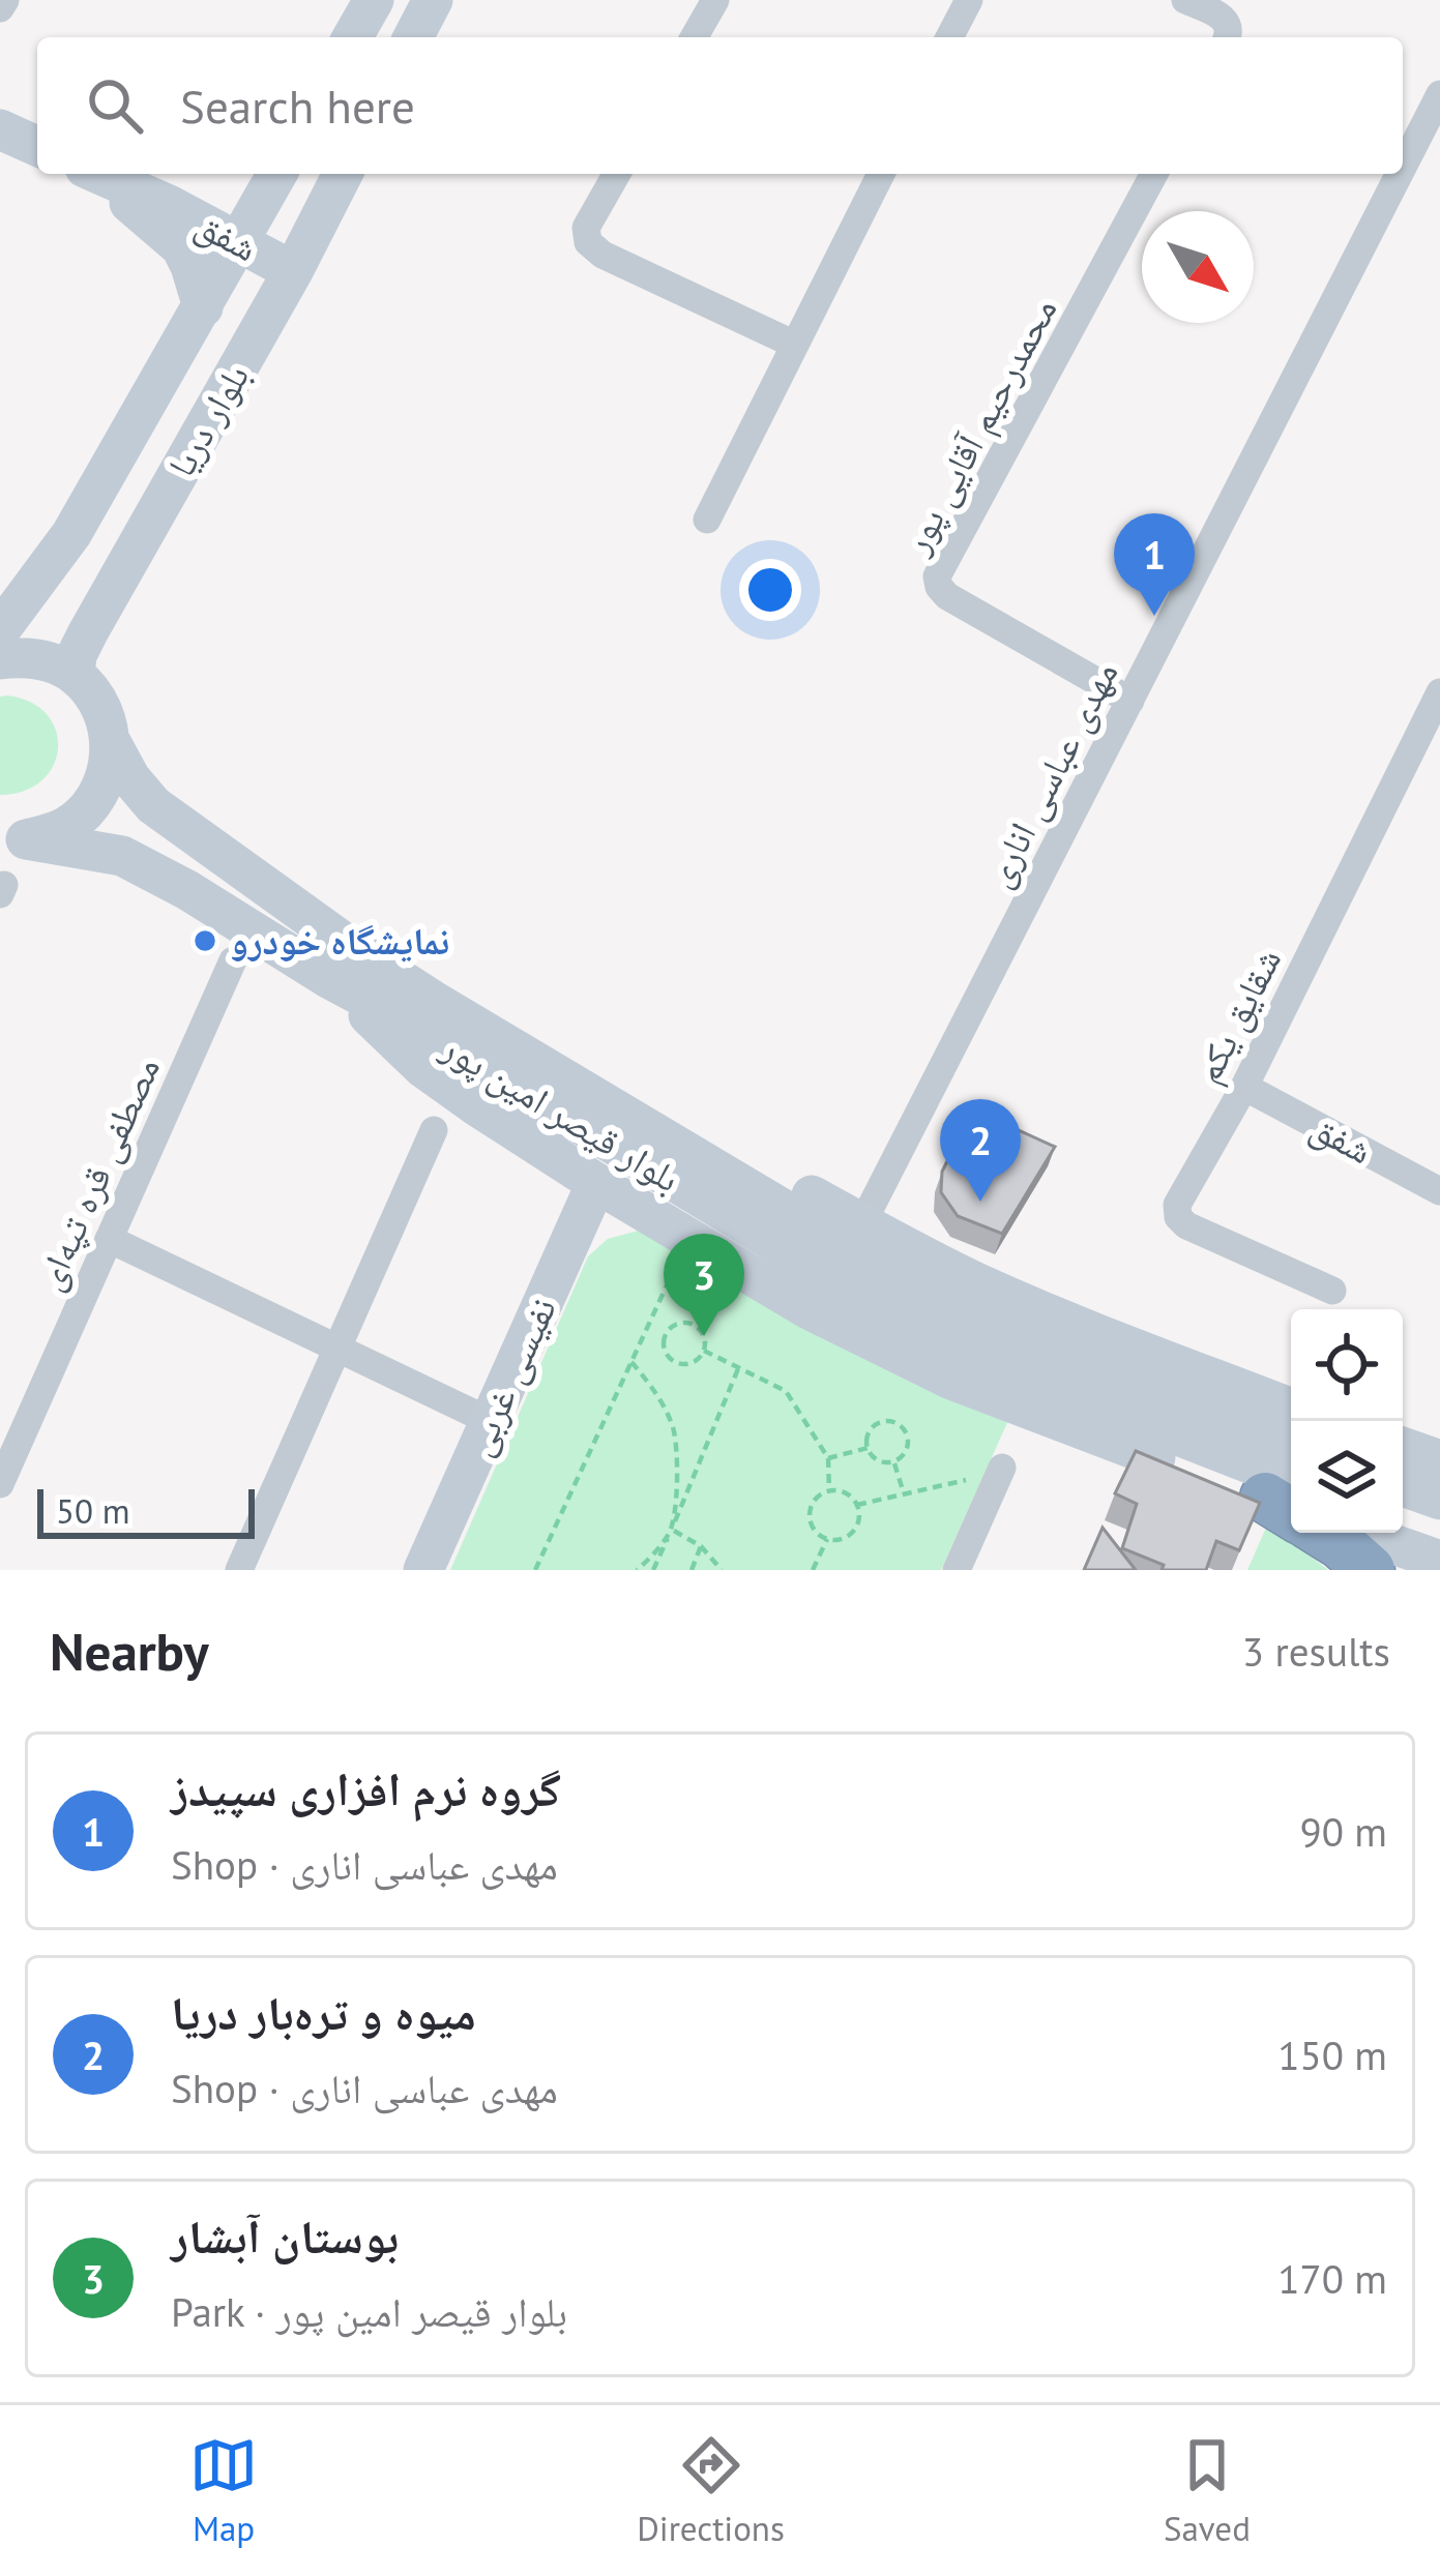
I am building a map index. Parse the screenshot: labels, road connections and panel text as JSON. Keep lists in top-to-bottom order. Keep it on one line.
{"streets":{"main road":["شفق","بلوار دریا","بلوار قیصر امین پور","نفیسی غربی"],"street":["محمدرحیم آقایی پور","مهدی عباسی اناری","شقایق یکم","مصطفی قره تپه‌ای"]},"crossings":[["شفق","بلوار دریا"],["شفق","شقایق یکم"],["بلوار دریا","بلوار قیصر امین پور"],["محمدرحیم آقایی پور","مهدی عباسی اناری"]],"places":["نمایشگاه خودرو"],"scale_bar":"50 m","north":"bottom right","page":{"search":"Search here","pins":["1","2","3"],"scale":"50 m","heading":["Nearby","3 results"],"list":[{"mark":"1","name":"گروه نرم افزاری سپیدز","note":"Shop · مهدی عباسی اناری","value":"90 m"},{"mark":"2","name":"میوه و تره‌بار دریا","note":"Shop · مهدی عباسی اناری","value":"150 m"},{"mark":"3","name":"بوستان آبشار","note":"Park · بلوار قیصر امین پور","value":"170 m"}],"nav":["Map","Directions","Saved"]}}
